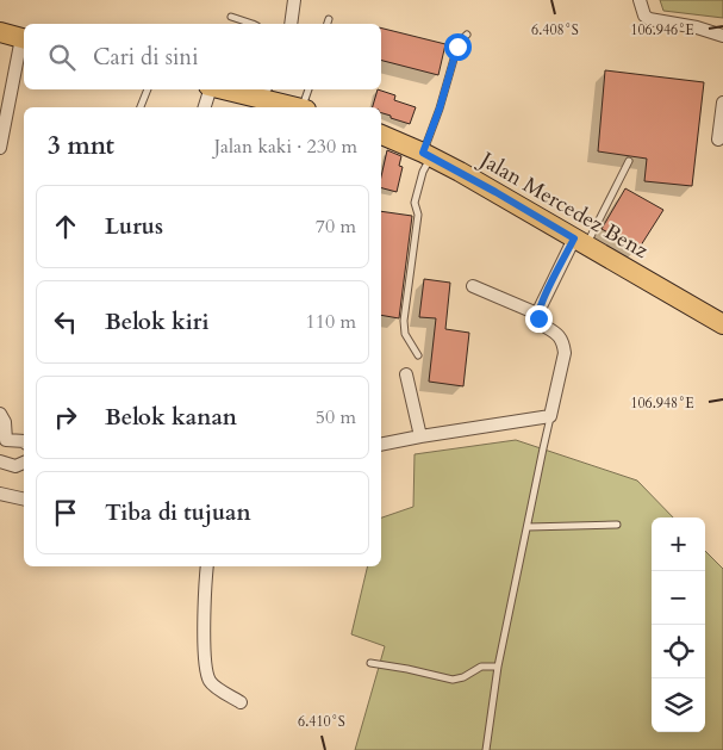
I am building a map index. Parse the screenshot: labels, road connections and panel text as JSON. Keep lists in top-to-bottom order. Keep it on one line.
{"streets":{"main road":["Jalan Mercedez Benz"]},"page":{"search":"Cari di sini","heading":["3 mnt","Jalan kaki · 230 m"],"list":[["Lurus","70 m"],["Belok kiri","110 m"],["Belok kanan","50 m"],"Tiba di tujuan"],"map_buttons":["+","−"]},"coordinates":["106.946°E","6.408°S","106.948°E","6.410°S"]}
